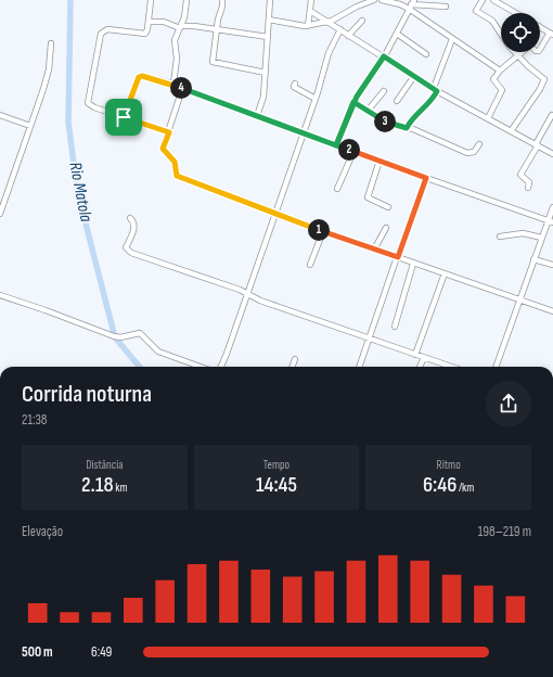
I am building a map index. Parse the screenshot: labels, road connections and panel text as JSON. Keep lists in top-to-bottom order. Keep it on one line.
{"water":["Rio Matola"],"page":{"pins":["4","3","2","1"],"heading":["Corrida noturna","21:38"],"stats":[["Distância","2.18 km"],["Tempo","14:45"],["Ritmo","6:46 /km"]],"chart":["Elevação","198–219 m"],"list":[{"name":"500 m","note":"6:49"}]}}
